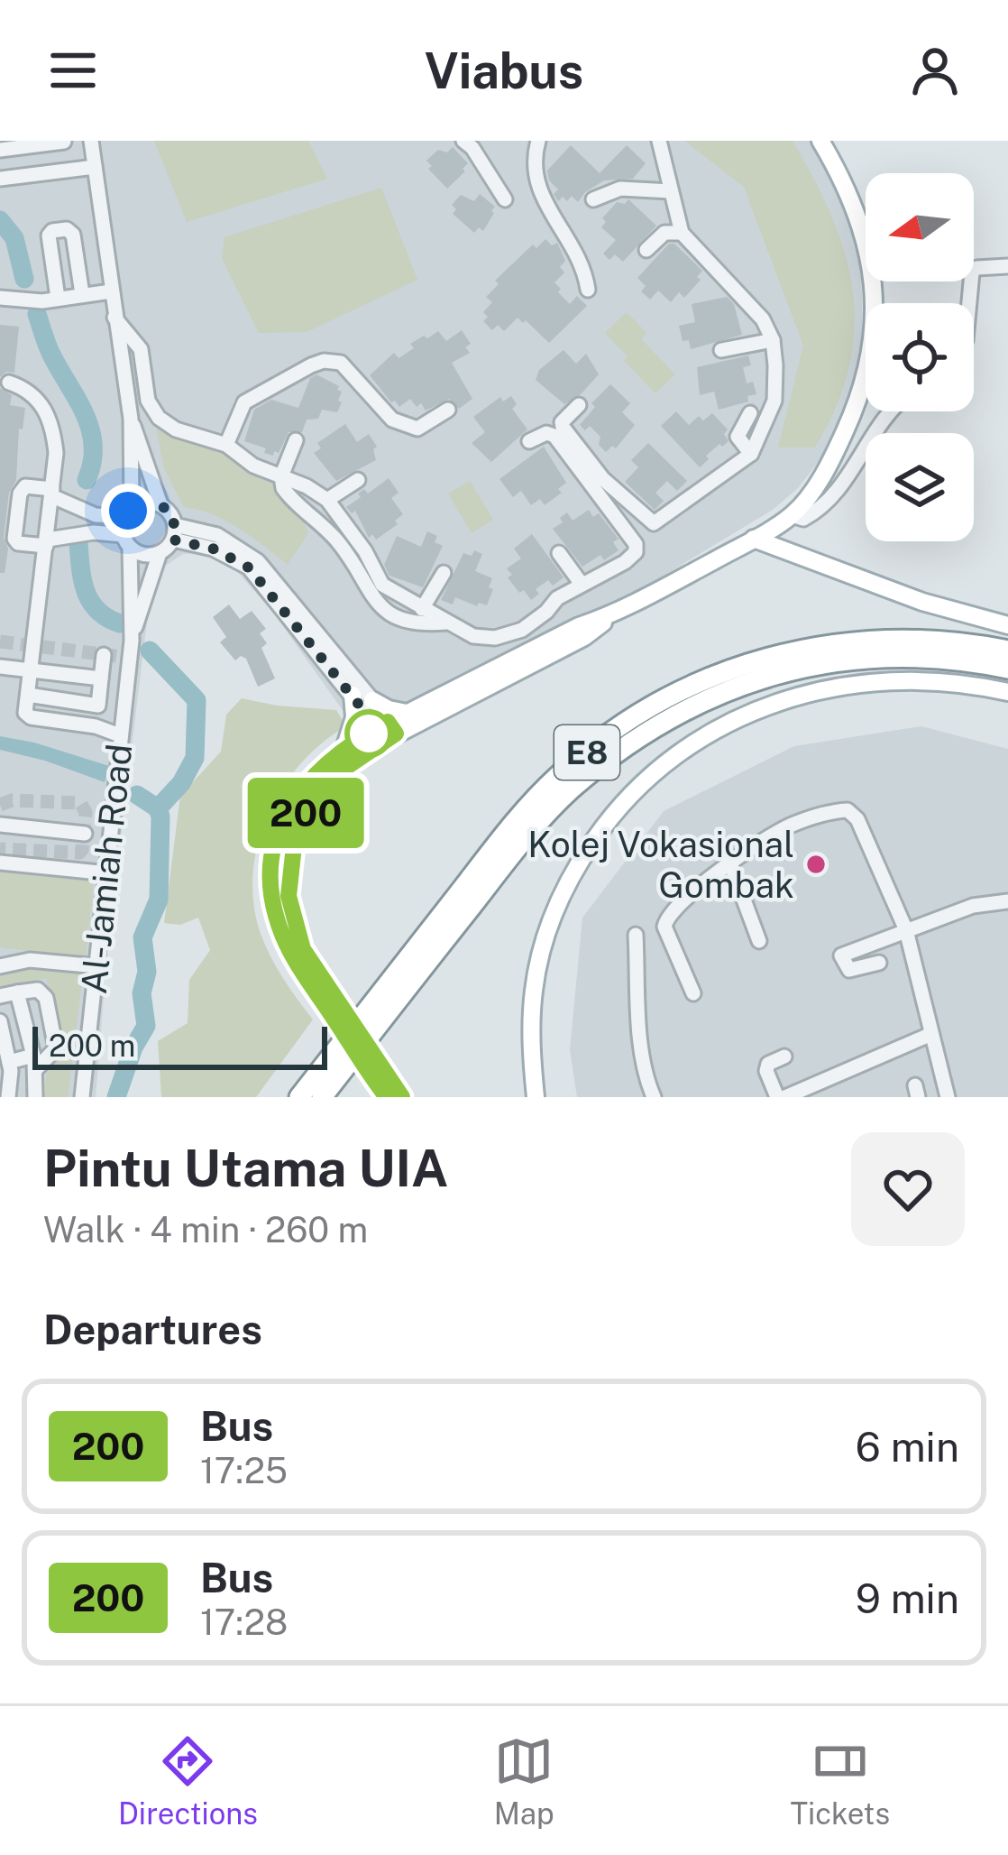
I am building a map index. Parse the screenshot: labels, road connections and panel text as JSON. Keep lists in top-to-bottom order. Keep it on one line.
{"streets":{"highway":["E8"],"street":["Al-Jamiah Road"]},"places":["Kolej Vokasional Gombak"],"lines":["bus line 200"],"scale_bar":"200 m","north":"left","page":{"header":"Viabus","on_map":"200","scale":"200 m","heading":[["Pintu Utama UIA","Walk · 4 min · 260 m"],"Departures"],"list":[{"mark":"200","name":"Bus","note":"17:25","value":"6 min"},{"mark":"200","name":"Bus","note":"17:28","value":"9 min"}],"tabs":["Directions","Map","Tickets"]}}
